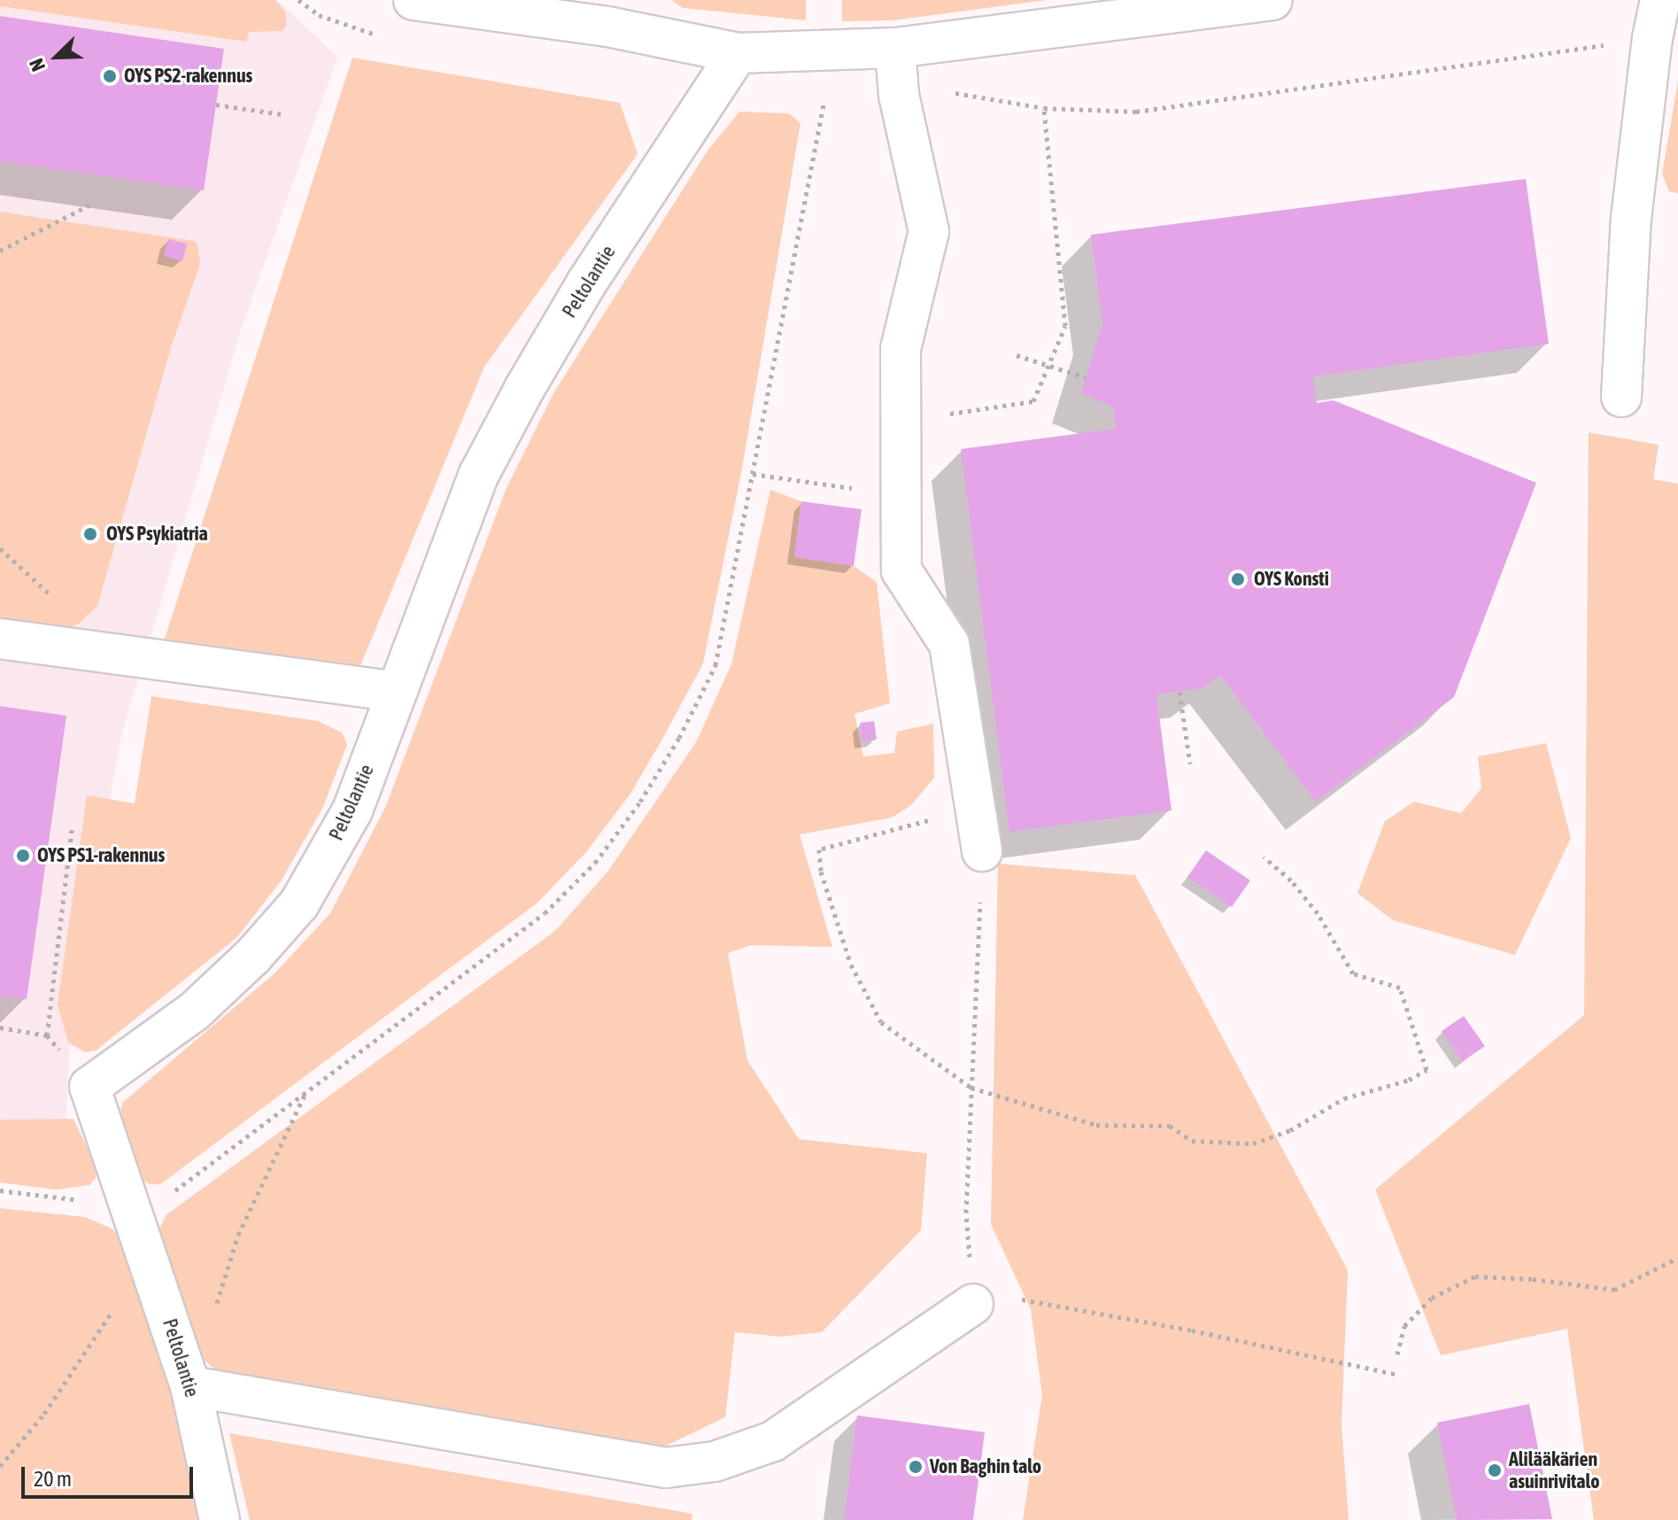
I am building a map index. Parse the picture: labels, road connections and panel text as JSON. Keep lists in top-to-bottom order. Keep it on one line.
{"streets":{"street":["Peltolantie"]},"places":["OYS PS2-rakennus","OYS Psykiatria","OYS Konsti","OYS PS1-rakennus","Von Baghin talo","Alilääkärien asuinrivitalo"],"scale_bar":"20 m","north":"bottom left"}
